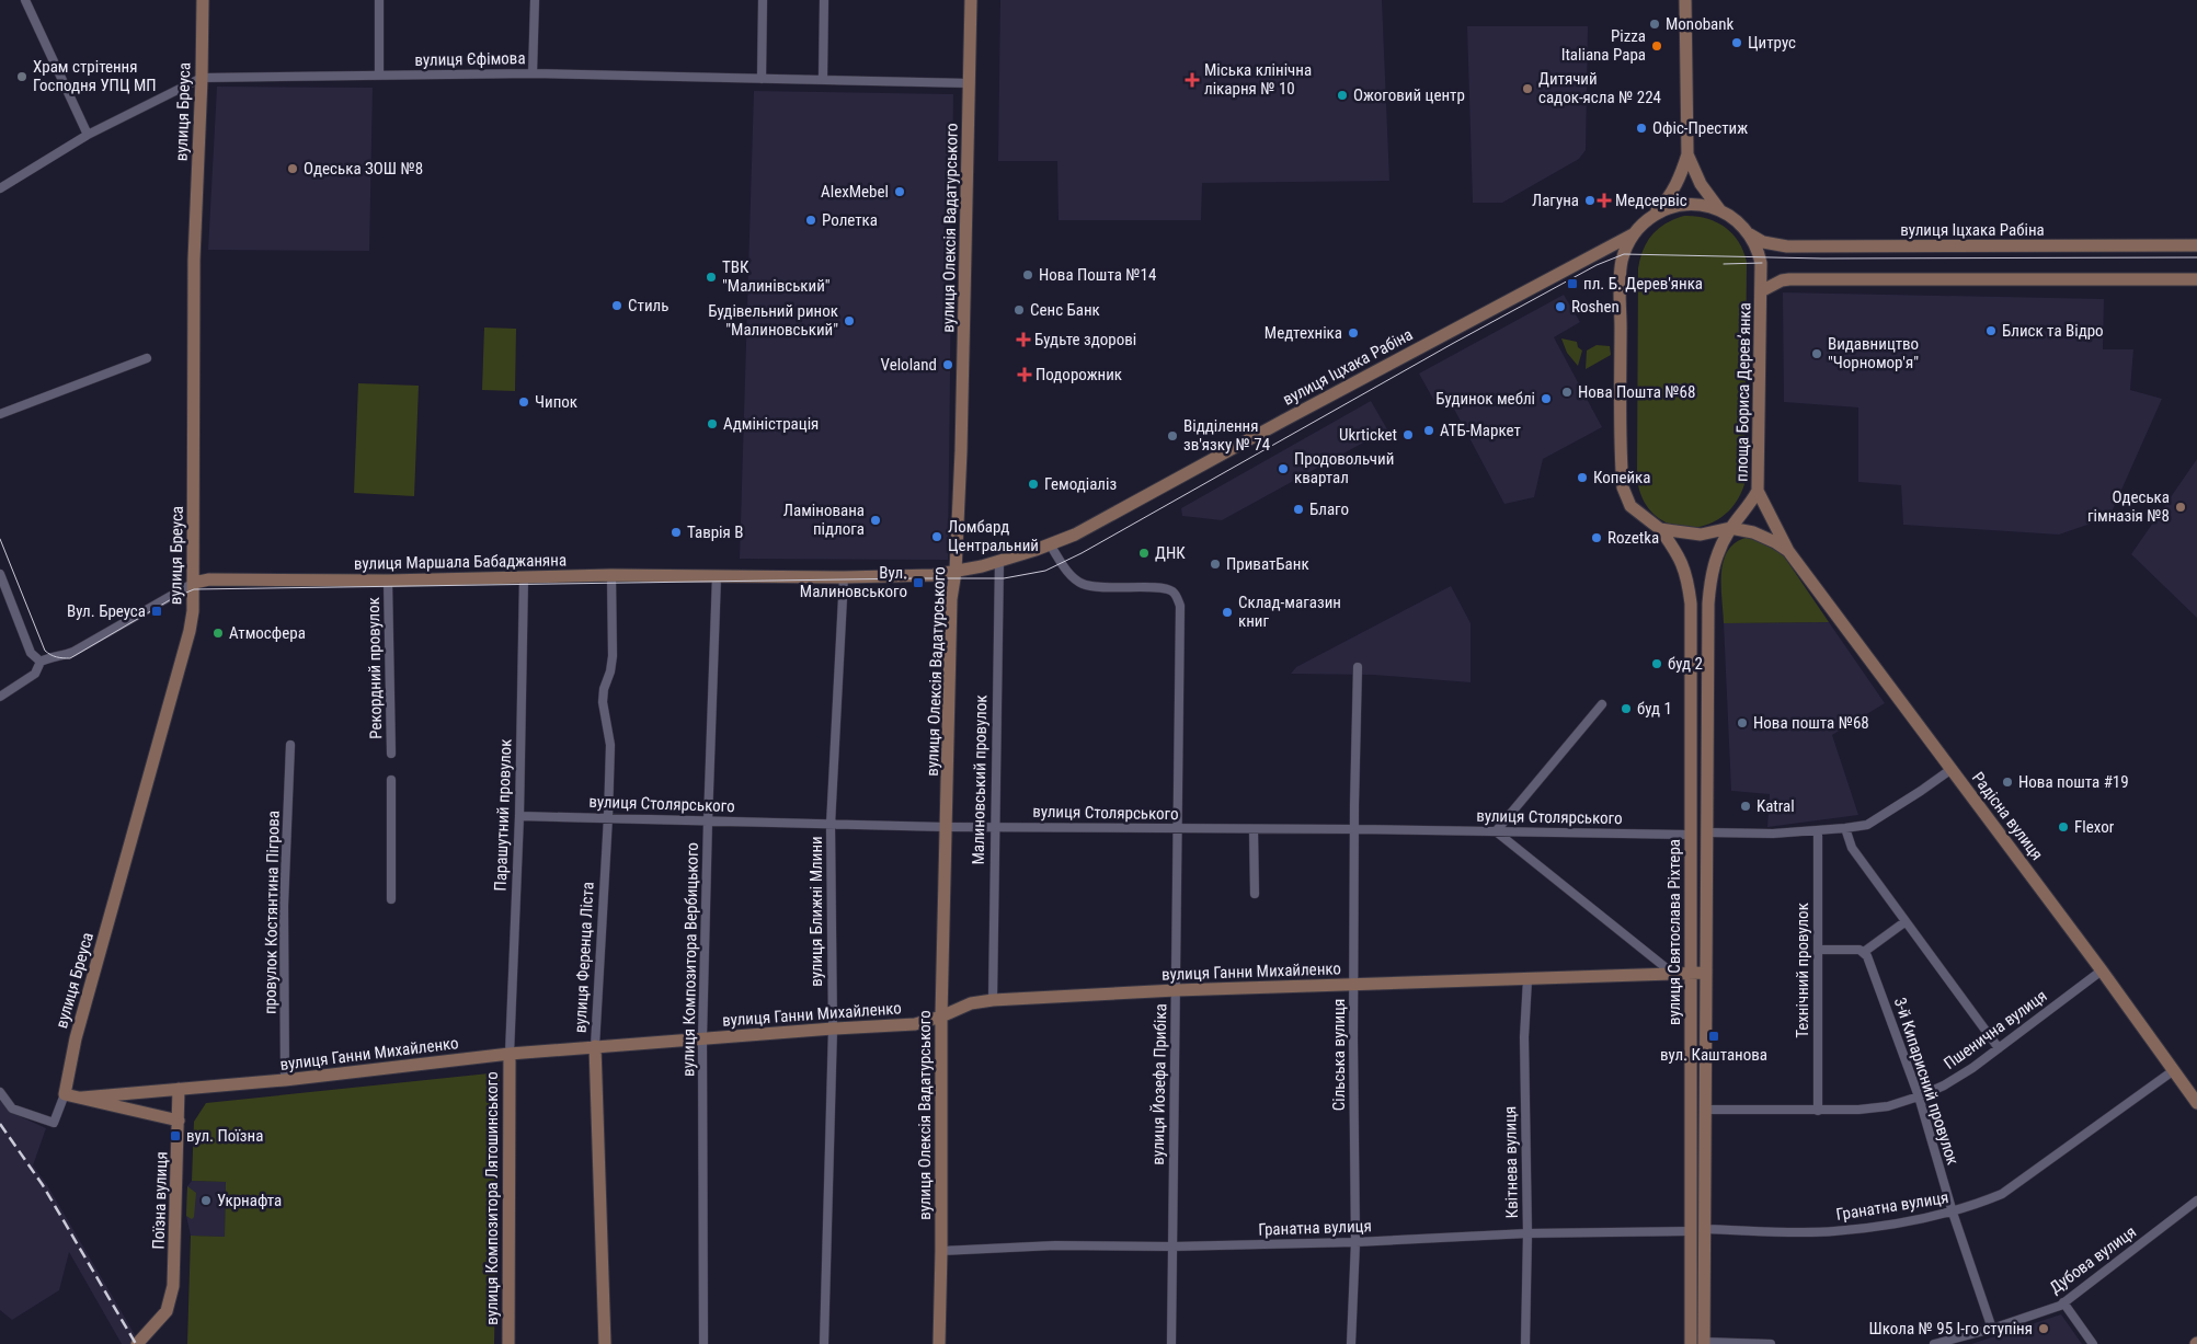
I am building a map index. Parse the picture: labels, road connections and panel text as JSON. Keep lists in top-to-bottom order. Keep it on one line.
{"streets":{"street":["вулиця Єфімова","вулиця Бреуса","вулиця Олексія Вадатурського","вулиця Іцхака Рабіна","площа Бориса Деревʼянка","вулиця Маршала Бабаджаняна","Рекордний провулок","Малиновський провулок","вулиця Столярського","Парашутний провулок","Радісна вулиця","вулиця Ближні Млини","провулок Костянтина Пігрова","вулиця Святослава Ріхтера","вулиця Ференца Ліста","вулиця Композитора Вербицького","Технічний провулок","вулиця Ганни Михайленко","Пшенична вулиця","Сільська вулиця","3-й Кипарисний провулок","вулиця Йозефа Прибіка","Квітнева вулиця","вулиця Композитора Лятошинського","Поїзна вулиця","Гранатна вулиця","Дубова вулиця"]},"crossings":[["вулиця Єфімова","вулиця Бреуса"],["вулиця Єфімова","вулиця Олексія Вадатурського"],["вулиця Бреуса","вулиця Маршала Бабаджаняна"],["вулиця Бреуса","вулиця Ганни Михайленко"],["вулиця Олексія Вадатурського","вулиця Іцхака Рабіна"],["вулиця Олексія Вадатурського","вулиця Маршала Бабаджаняна"],["вулиця Олексія Вадатурського","вулиця Столярського"],["вулиця Олексія Вадатурського","вулиця Ганни Михайленко"],["вулиця Олексія Вадатурського","Гранатна вулиця"],["вулиця Іцхака Рабіна","площа Бориса Деревʼянка"],["вулиця Іцхака Рабіна","вулиця Маршала Бабаджаняна"],["вулиця Іцхака Рабіна","Малиновський провулок"],["вулиця Іцхака Рабіна","вулиця Йозефа Прибіка"],["площа Бориса Деревʼянка","Радісна вулиця"],["площа Бориса Деревʼянка","вулиця Святослава Ріхтера"],["вулиця Маршала Бабаджаняна","Рекордний провулок"],["вулиця Маршала Бабаджаняна","Парашутний провулок"],["вулиця Маршала Бабаджаняна","вулиця Ближні Млини"],["вулиця Маршала Бабаджаняна","вулиця Ференца Ліста"],["вулиця Маршала Бабаджаняна","вулиця Композитора Вербицького"],["Малиновський провулок","вулиця Столярського"],["Малиновський провулок","вулиця Ганни Михайленко"],["вулиця Столярського","Парашутний провулок"],["вулиця Столярського","вулиця Ближні Млини"],["вулиця Столярського","вулиця Святослава Ріхтера"],["вулиця Столярського","вулиця Ференца Ліста"],["вулиця Столярського","вулиця Композитора Вербицького"],["вулиця Столярського","Сільська вулиця"],["вулиця Столярського","вулиця Йозефа Прибіка"],["Парашутний провулок","вулиця Ганни Михайленко"],["Парашутний провулок","вулиця Композитора Лятошинського"],["Радісна вулиця","вулиця Святослава Ріхтера"],["Радісна вулиця","Пшенична вулиця"],["Радісна вулиця","Гранатна вулиця"],["вулиця Ближні Млини","вулиця Ганни Михайленко"],["провулок Костянтина Пігрова","вулиця Ганни Михайленко"],["вулиця Святослава Ріхтера","вулиця Ганни Михайленко"],["вулиця Святослава Ріхтера","Пшенична вулиця"],["вулиця Святослава Ріхтера","Гранатна вулиця"],["вулиця Ференца Ліста","вулиця Ганни Михайленко"],["вулиця Композитора Вербицького","вулиця Ганни Михайленко"],["Технічний провулок","Пшенична вулиця"],["вулиця Ганни Михайленко","Сільська вулиця"],["вулиця Ганни Михайленко","вулиця Йозефа Прибіка"],["вулиця Ганни Михайленко","Квітнева вулиця"],["вулиця Ганни Михайленко","вулиця Композитора Лятошинського"],["вулиця Ганни Михайленко","Поїзна вулиця"],["Пшенична вулиця","3-й Кипарисний провулок"],["Сільська вулиця","Гранатна вулиця"],["3-й Кипарисний провулок","Гранатна вулиця"],["3-й Кипарисний провулок","Дубова вулиця"],["вулиця Йозефа Прибіка","Гранатна вулиця"],["Квітнева вулиця","Гранатна вулиця"]],"places":{"other":["Monobank","Цитрус","Pizza Italiana Papa","Храм стрітення Господня УПЦ МП","Дитячий садок-ясла № 224","Ожоговий центр","Офіс-Престиж","Одеська ЗОШ №8","AlexMebel","Лагуна","Ролетка","Нова Пошта №14","ТВК \"Малинівський\"","Стиль","Roshen","Сенс Банк","Будівельний ринок \"Малиновський\"","Блиск та Відро","Медтехніка","Видавництво \"Чорномор'я\"","Veloland","Нова Пошта №68","Будинок меблі","Чипок","Адміністрація","АТБ-Маркет","Ukrticket","Відділення зв'язку № 74","Продовольчий квартал","Копейка","Гемодіаліз","Одеська гімназія №8","Благо","Ламінована підлога","Таврія В","Ломбард Центральний","Rozetka","ДНК","ПриватБанк","Склад-магазин книг","Атмосфера","буд 2","буд 1","Нова пошта №68","Нова пошта #19","Katral","Flexor","Укрнафта","Школа № 95 І-го ступіня"],"health":["Міська клінічна лікарня № 10","Медсервіс","Будьте здорові","Подорожник"],"transit":["пл. Б. Дерев'янка","Вул. Малиновського","Вул. Бреуса","вул. Каштанова","вул. Поїзна"]}}
